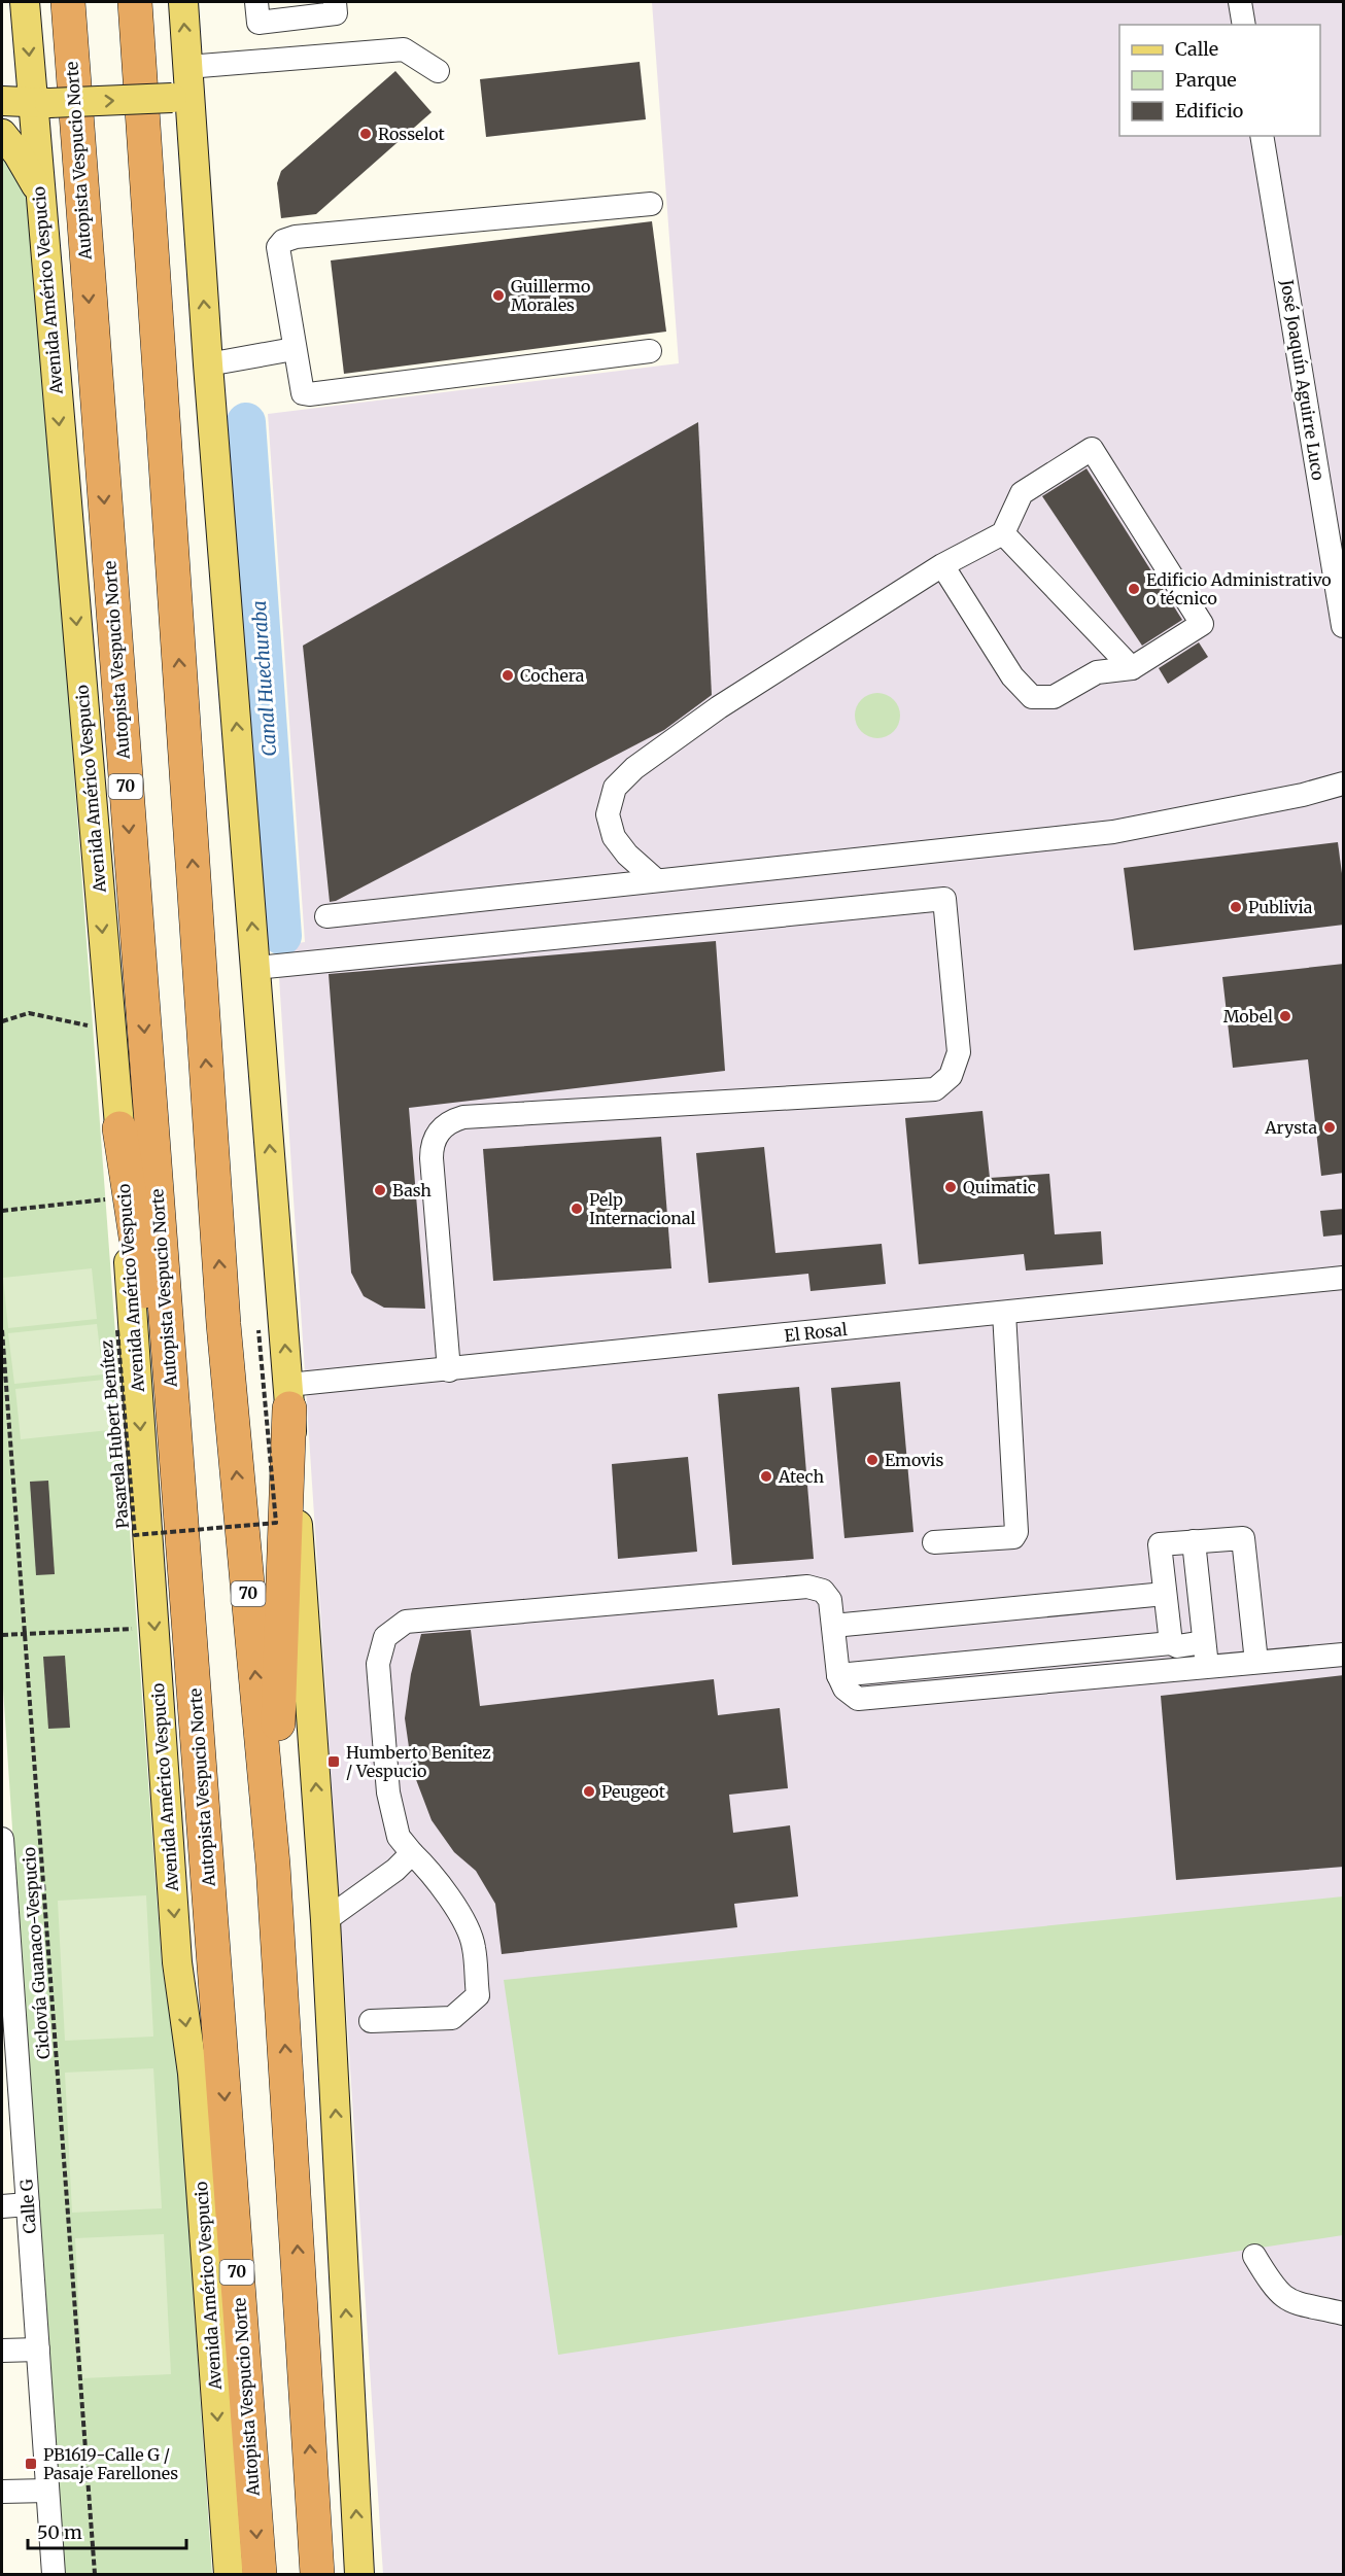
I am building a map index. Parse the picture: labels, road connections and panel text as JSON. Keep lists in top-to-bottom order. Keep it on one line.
{"streets":{"highway":["Autopista Vespucio Norte","70"],"main road":["Avenida Américo Vespucio"],"street":["José Joaquín Aguirre Luco","El Rosal","Calle G"],"path":["Pasarela Hubert Benítez","Ciclovía Guanaco-Vespucio"]},"water":["Canal Huechuraba"],"places":{"other":["Rosselot","Guillermo Morales","Edificio Administrativo o técnico","Cochera","Publivia","Mobel","Arysta","Quimatic","Bash","Pelp Internacional","Emovis","Atech","Peugeot"],"transit":["Humberto Benitez / Vespucio","PB1619-Calle G / Pasaje Farellones"]},"legend":["Calle","Parque","Edificio"],"scale_bar":"50 m"}
